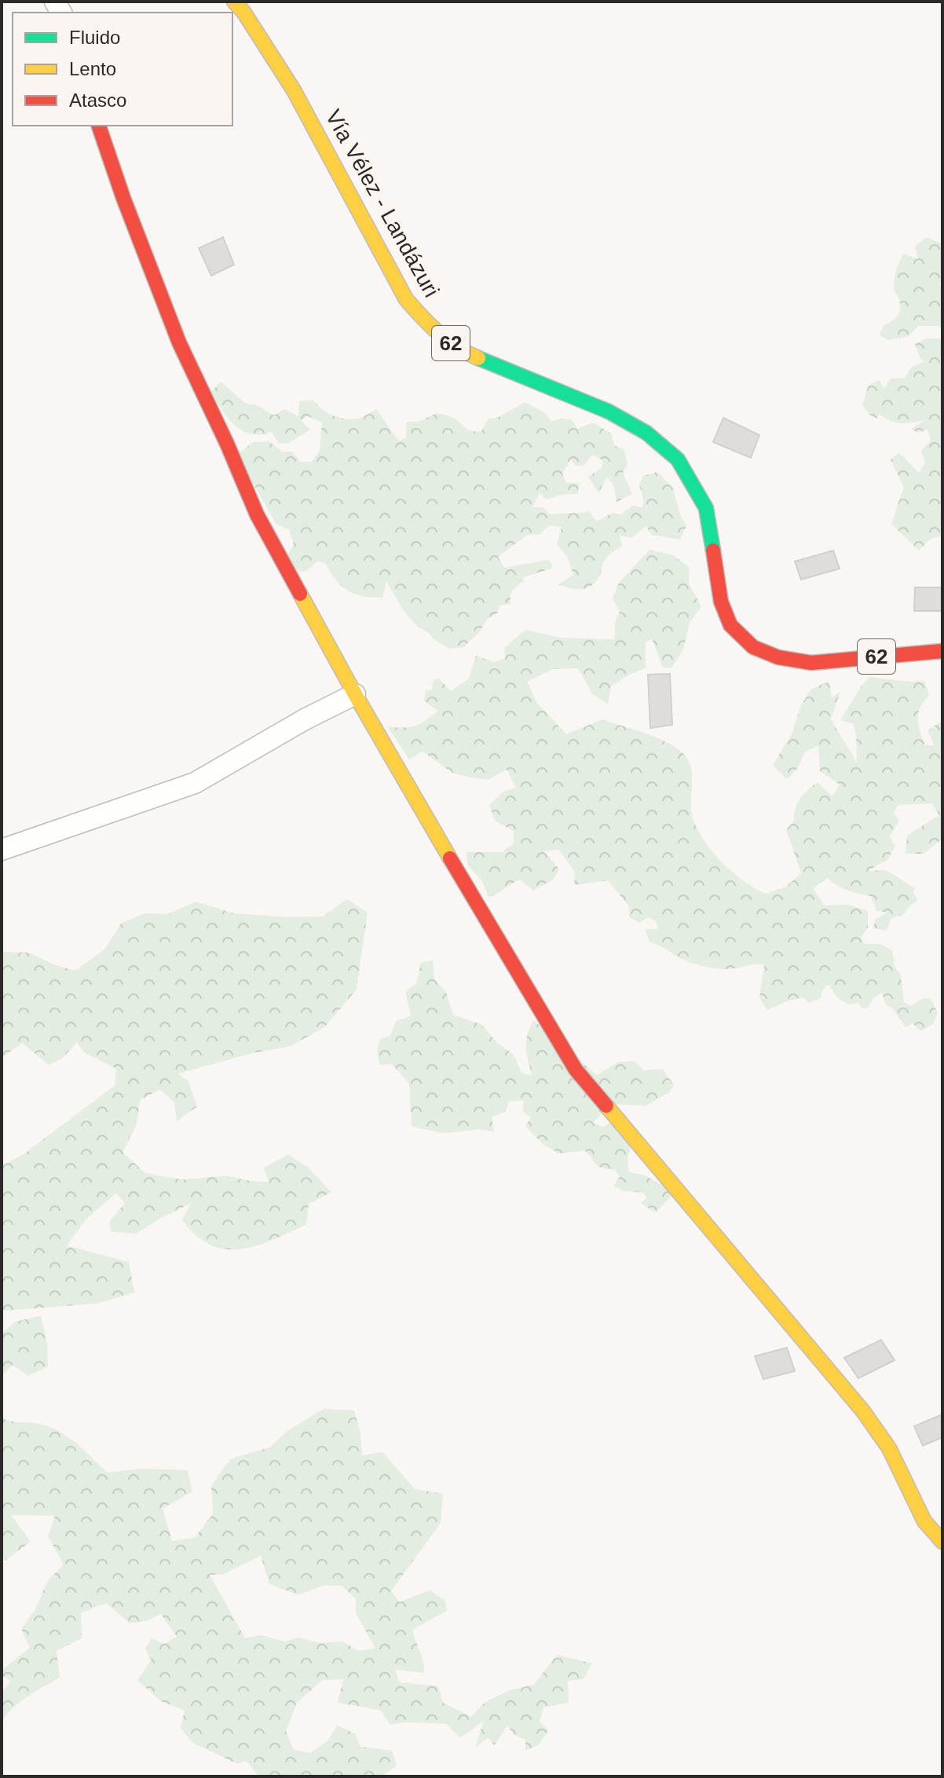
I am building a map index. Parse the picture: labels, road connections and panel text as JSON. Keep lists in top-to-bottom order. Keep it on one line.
{"streets":{"street":["Vía Vélez - Landázuri","62"]},"legend":["Fluido","Lento","Atasco"]}
